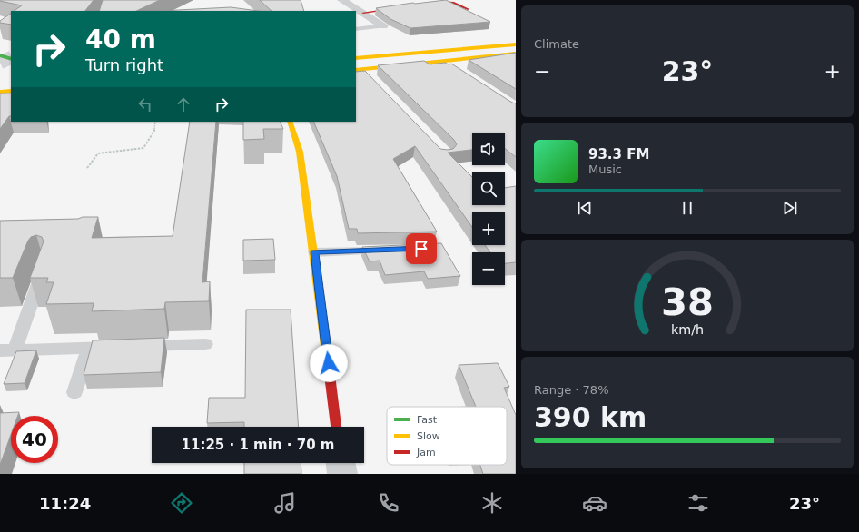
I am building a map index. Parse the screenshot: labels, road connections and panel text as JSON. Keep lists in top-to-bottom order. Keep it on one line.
{"legend":["Fast","Slow","Jam"],"page":{"tile":["Climate",["Range · 78%","390 km"]],"turn":["40 m","Turn right"],"heat":["−","23°","+"],"map_buttons":["+","−"],"song":["93.3 FM","Music"],"limit":"40","trip":"11:25 · 1 min · 70 m","tabs":["11:24","23°"],"gauge":["38","km/h"]}}
